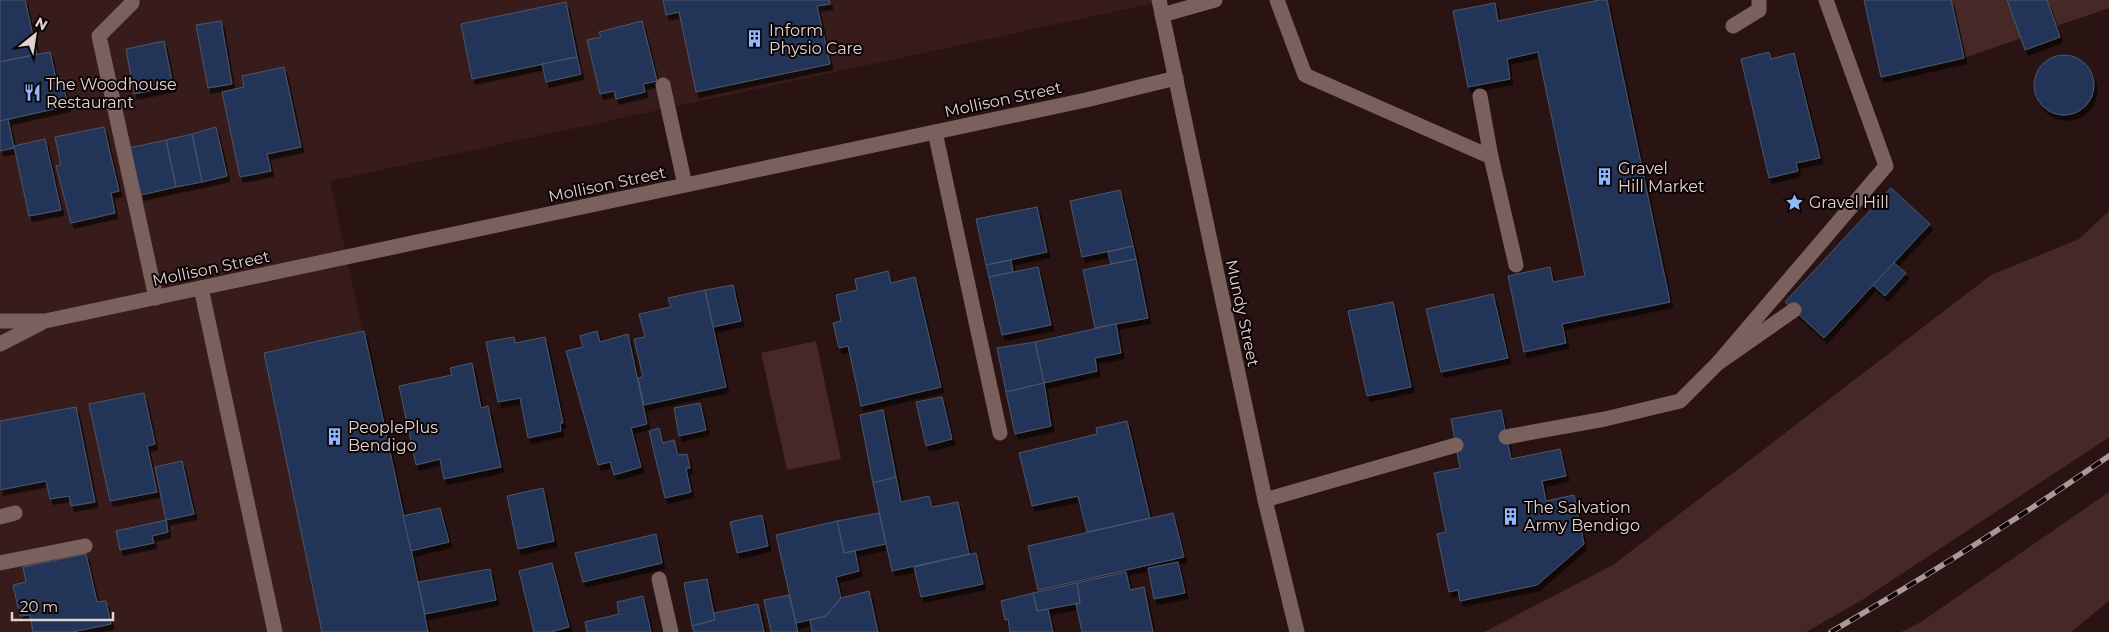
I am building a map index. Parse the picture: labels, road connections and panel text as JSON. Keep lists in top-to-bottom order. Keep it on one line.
{"streets":{"street":["Mollison Street","Mundy Street"]},"crossings":[["Mollison Street","Mundy Street"]],"places":{"building":["Inform Physio Care","Gravel Hill Market","PeoplePlus Bendigo","The Salvation Army Bendigo"],"restaurant":["The Woodhouse Restaurant"],"place":["Gravel Hill"]},"scale_bar":"20 m","north":"top right"}
